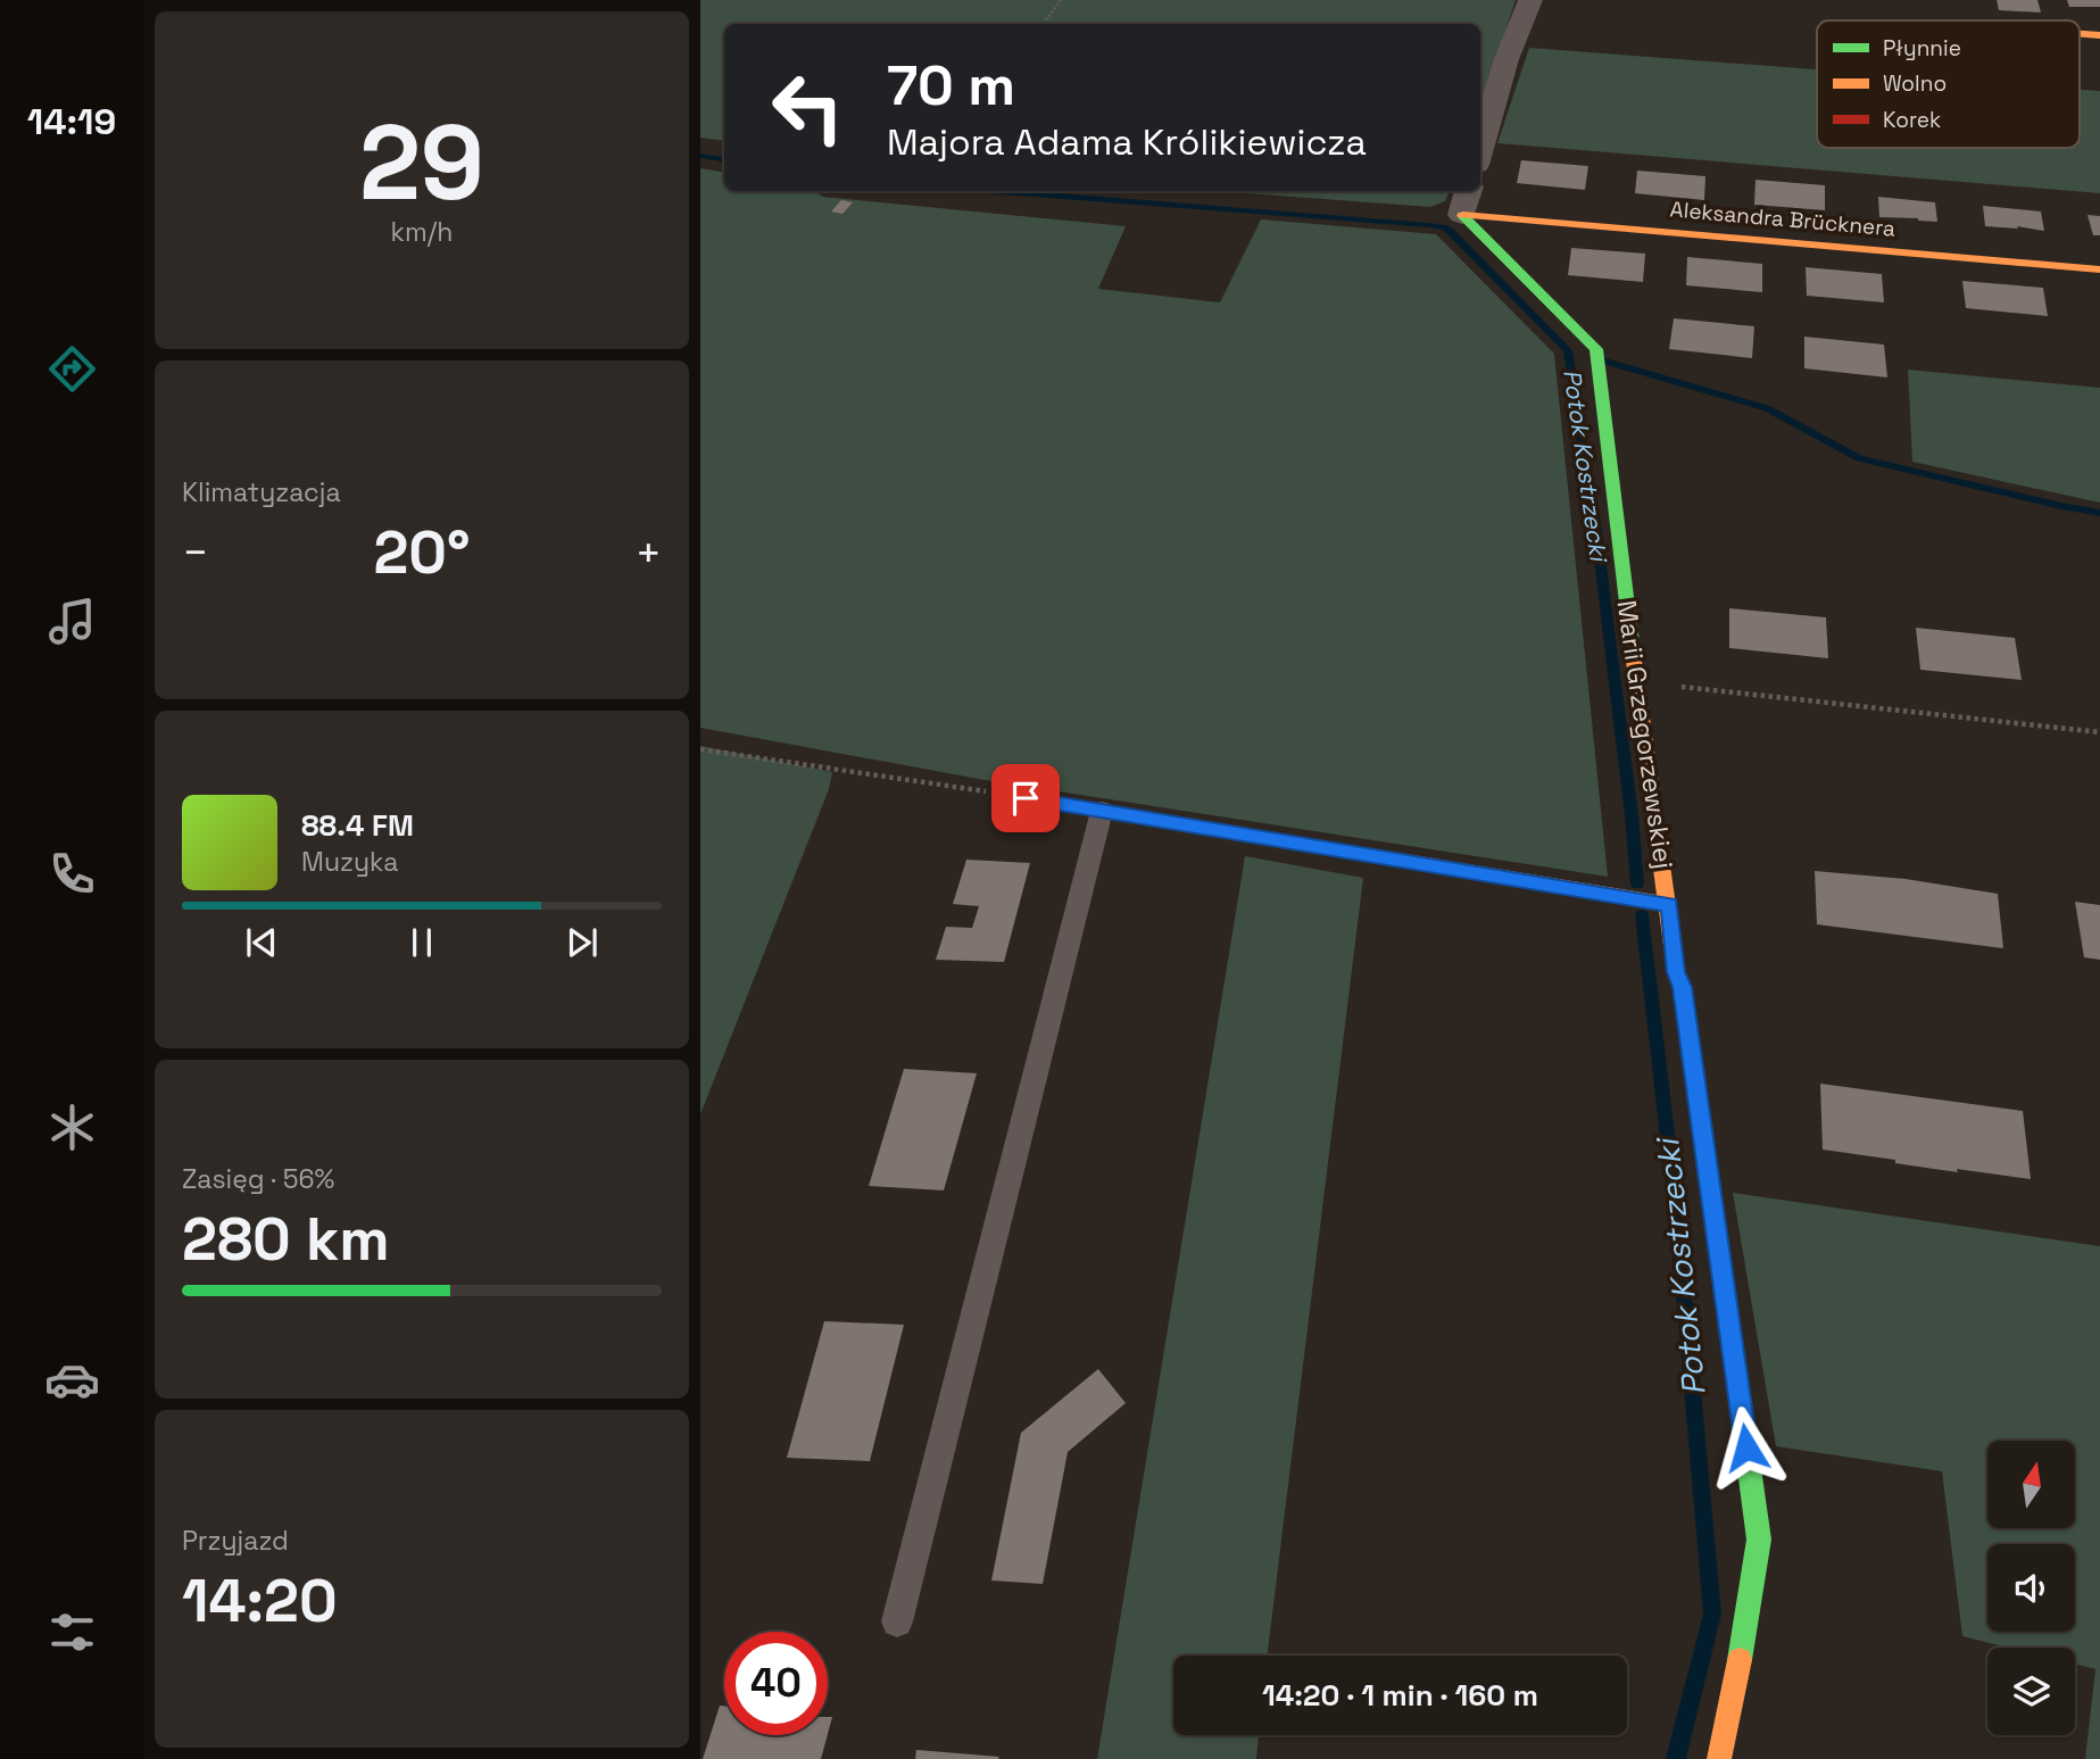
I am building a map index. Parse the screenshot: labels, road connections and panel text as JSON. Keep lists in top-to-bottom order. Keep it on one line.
{"streets":{"street":["Aleksandra Brücknera","Marii Grzegorzewskiej"]},"crossings":[["Aleksandra Brücknera","Marii Grzegorzewskiej"]],"water":["Potok Kostrzecki"],"legend":["Płynnie","Wolno","Korek"],"north":"top","page":{"tabs":"14:19","tile":[["29","km/h"],"Klimatyzacja",["Zasięg · 56%","280 km"],["Przyjazd","14:20"]],"turn":["70 m","Majora Adama Królikiewicza"],"heat":["−","20°","+"],"song":["88.4 FM","Muzyka"],"limit":"40","trip":"14:20 · 1 min · 160 m"}}
